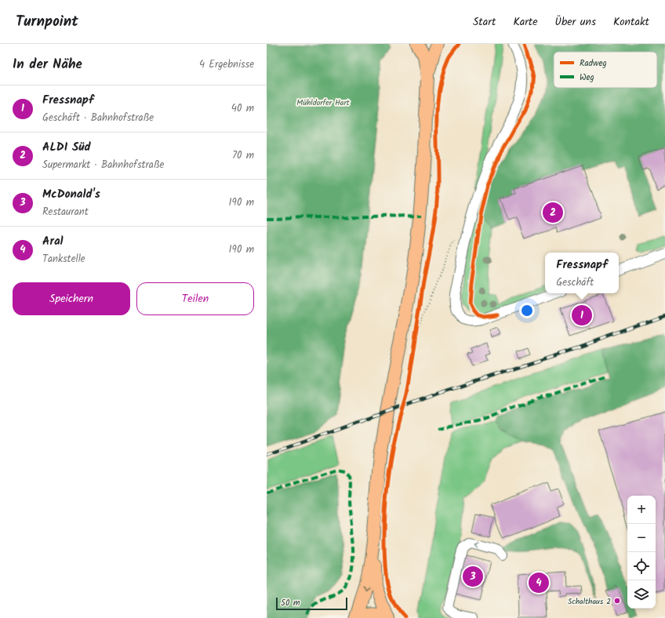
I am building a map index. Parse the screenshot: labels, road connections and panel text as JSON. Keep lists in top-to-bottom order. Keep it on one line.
{"parks":["Mühldorfer Hart"],"places":["Schalthaus 2"],"legend":["Radweg","Weg"],"scale_bar":"50 m","page":{"header":"Turnpoint","nav":["Start","Karte","Über uns","Kontakt"],"heading":["In der Nähe","4 Ergebnisse"],"list":[{"mark":"1","name":"Fressnapf","note":"Geschäft · Bahnhofstraße","value":"40 m"},{"mark":"2","name":"ALDI Süd","note":"Supermarkt · Bahnhofstraße","value":"70 m"},{"mark":"3","name":"McDonald's","note":"Restaurant","value":"190 m"},{"mark":"4","name":"Aral","note":"Tankstelle","value":"190 m"}],"pins":["2","1","3","4"],"popup":["Fressnapf","Geschäft"],"buttons":["Speichern","Teilen"],"map_buttons":["+","−"],"scale":"50 m"}}
